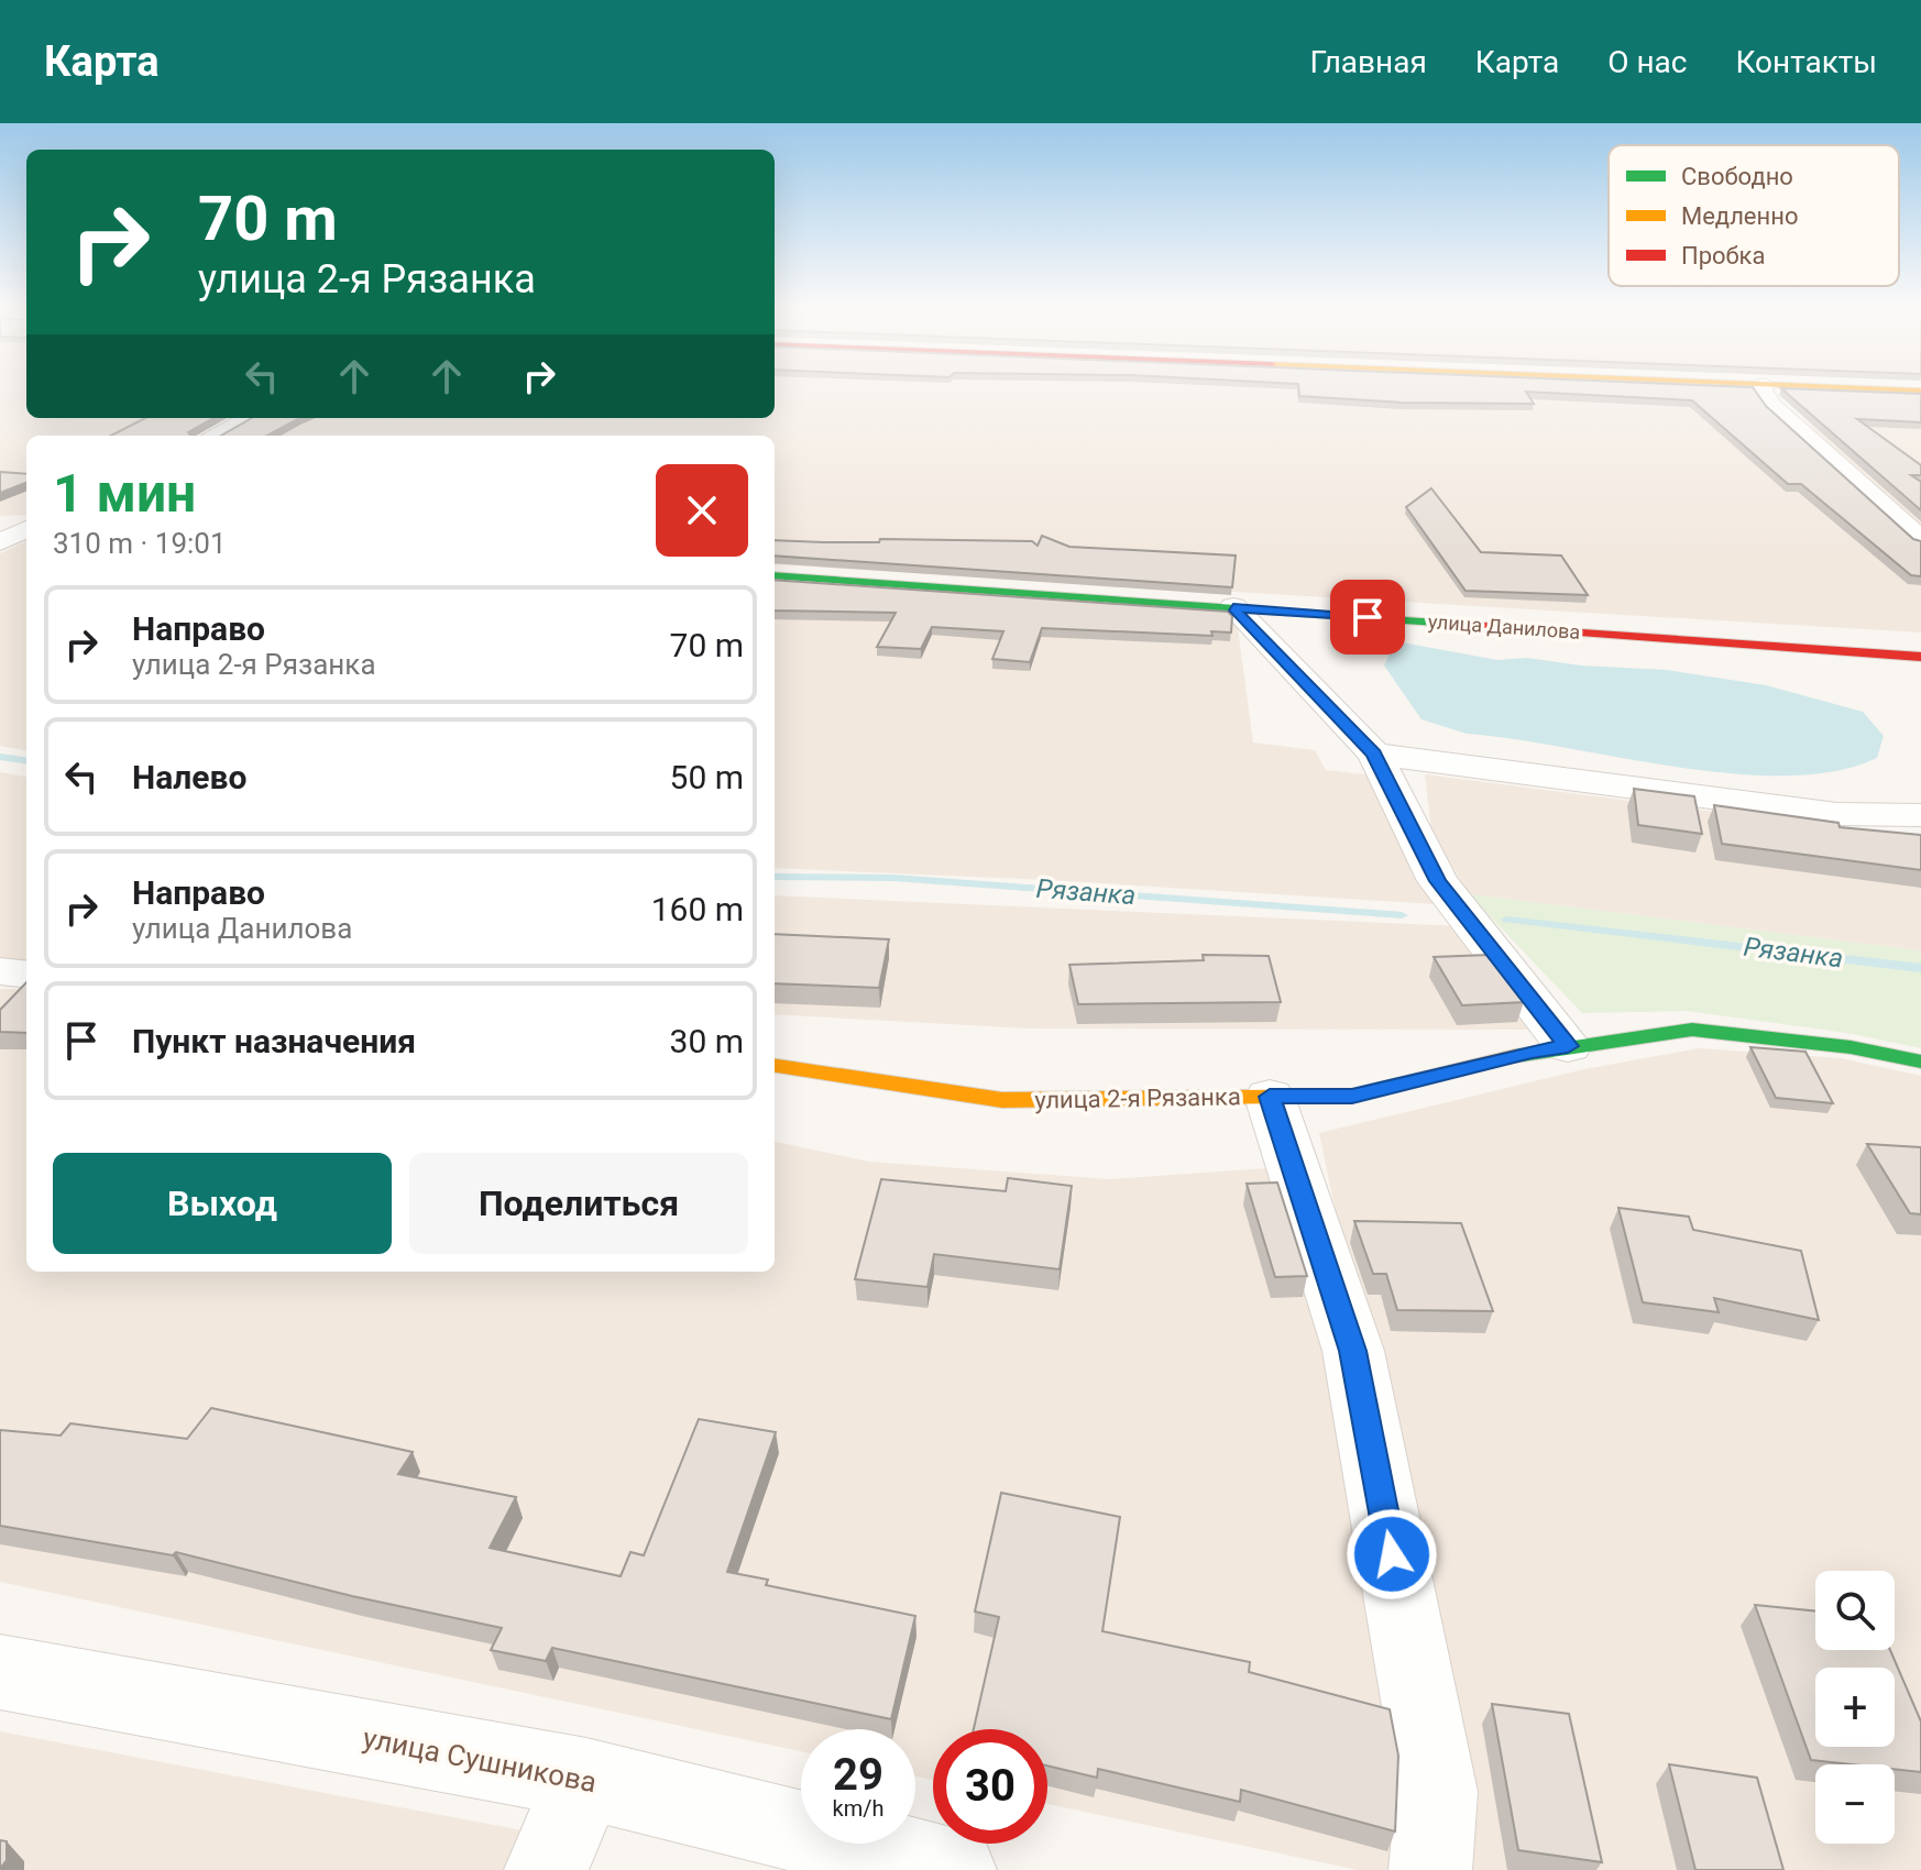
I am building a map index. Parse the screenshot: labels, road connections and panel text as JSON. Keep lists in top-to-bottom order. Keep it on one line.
{"streets":{"street":["улица Данилова","улица 2-я Рязанка","улица Сушникова"]},"water":["Рязанка"],"legend":["Свободно","Медленно","Пробка"],"page":{"header":"Карта","nav":["Главная","Карта","О нас","Контакты"],"turn":["70 m","улица 2-я Рязанка"],"heading":["1 мин","310 m · 19:01"],"list":[{"name":"Направо","note":"улица 2-я Рязанка","value":"70 m"},{"name":"Налево","value":"50 m"},{"name":"Направо","note":"улица Данилова","value":"160 m"},{"name":"Пункт назначения","value":"30 m"}],"buttons":["Выход","Поделиться"],"map_buttons":["+","−"],"speed":"29 km/h","limit":"30"}}
